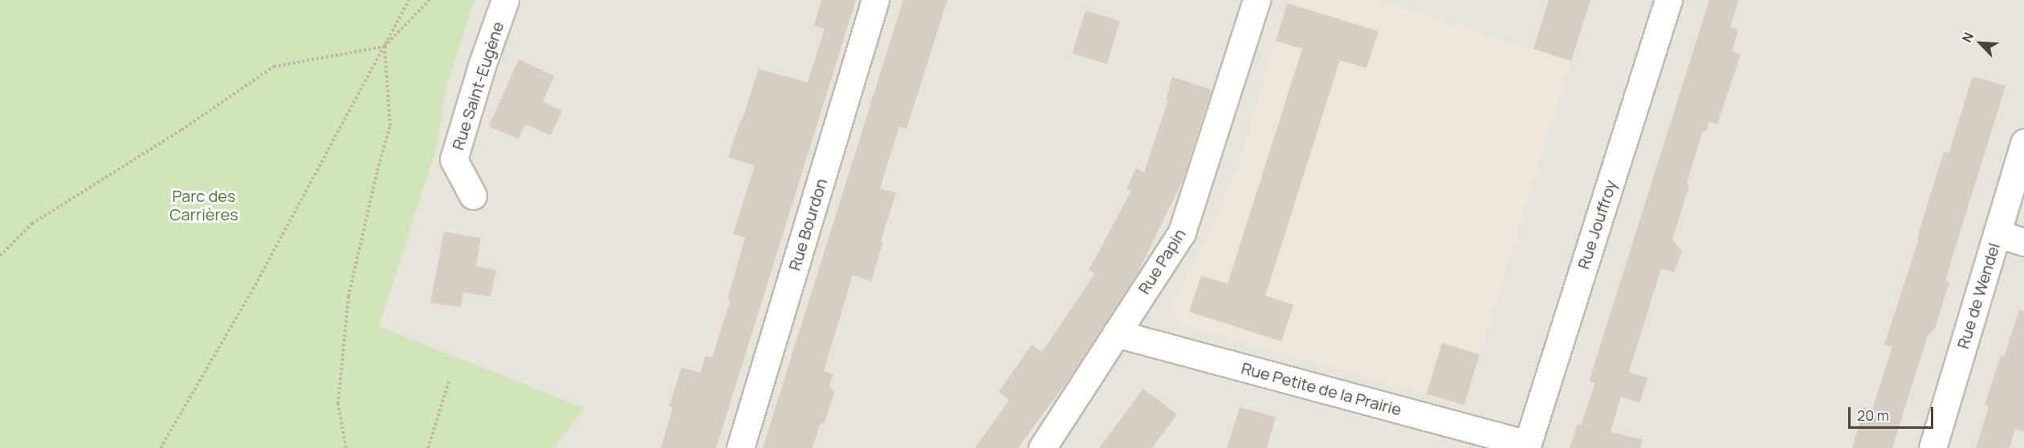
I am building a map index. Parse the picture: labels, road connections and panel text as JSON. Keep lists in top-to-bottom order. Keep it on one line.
{"streets":{"street":["Rue Saint-Eugène","Rue Bourdon","Rue Jouffroy","Rue Papin","Rue de Wendel","Rue Petite de la Prairie"]},"crossings":[["Rue Jouffroy","Rue Petite de la Prairie"],["Rue Papin","Rue Petite de la Prairie"]],"parks":["Parc des Carrières"],"scale_bar":"20 m","north":"top left"}
